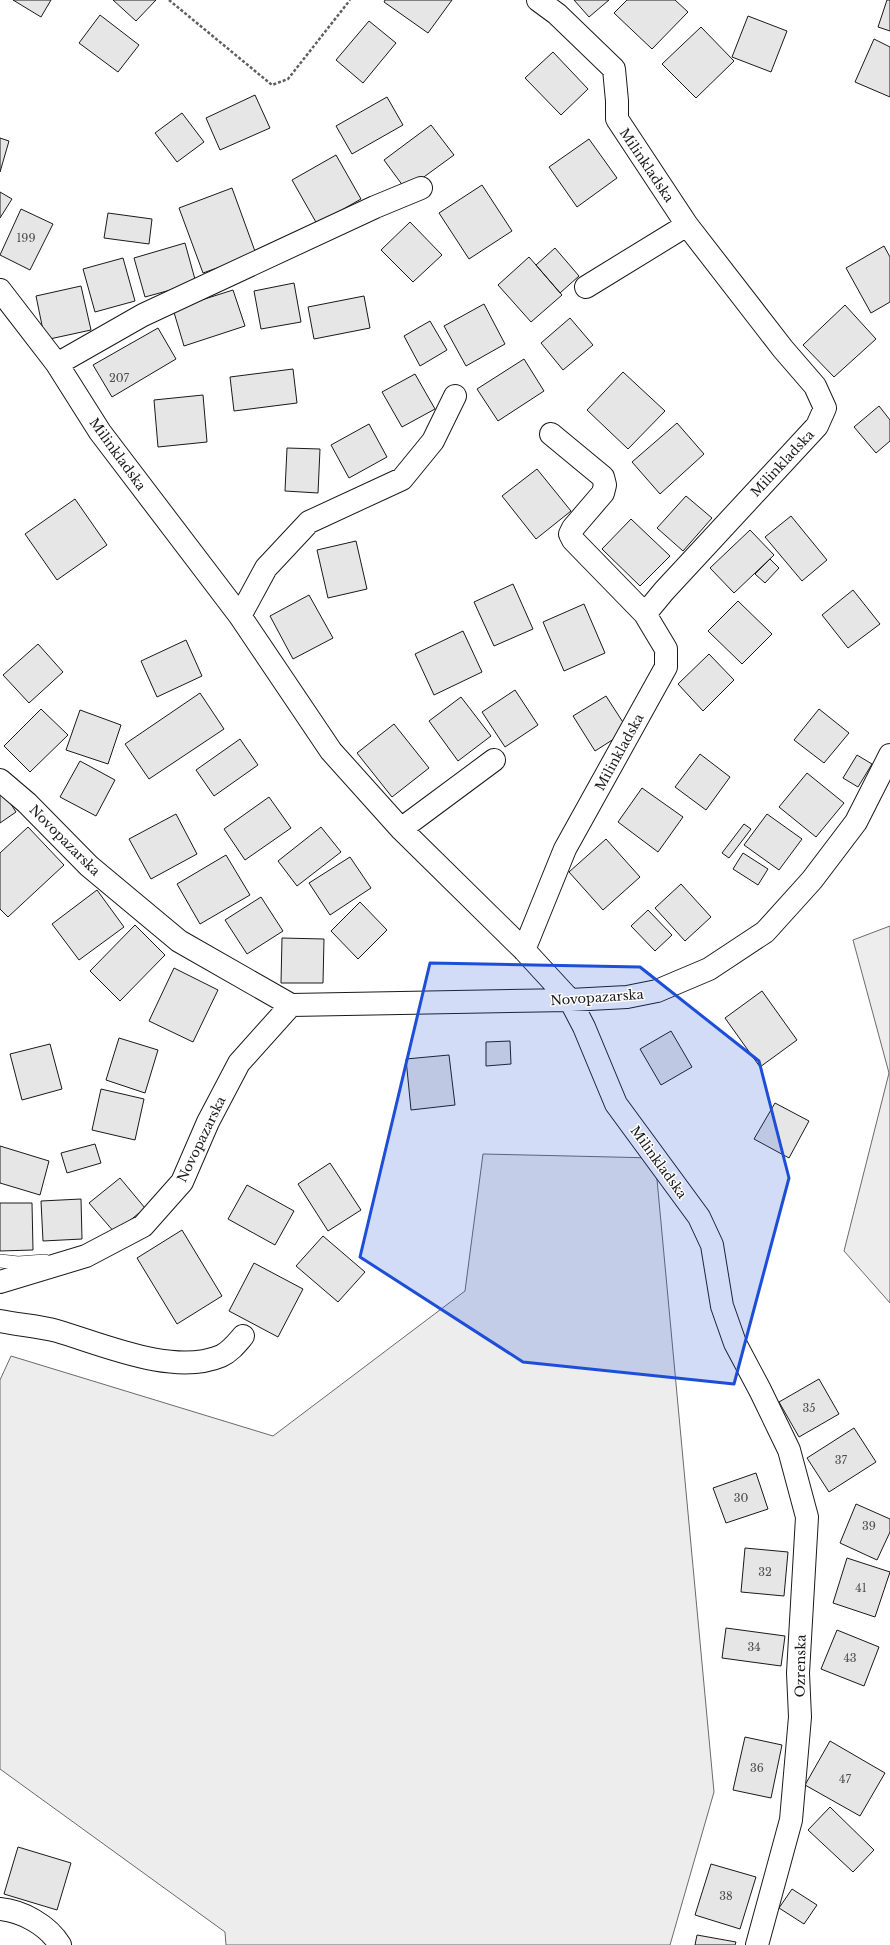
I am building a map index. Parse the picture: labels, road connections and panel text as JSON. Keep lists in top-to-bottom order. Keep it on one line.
{"streets":{"street":["Milinkladska","Novopazarska","Ozrenska"]},"crossings":[["Milinkladska","Novopazarska"],["Milinkladska","Ozrenska"]],"house_numbers":["199","207","35","37","30","39","32","41","34","43","36","47","38"]}
